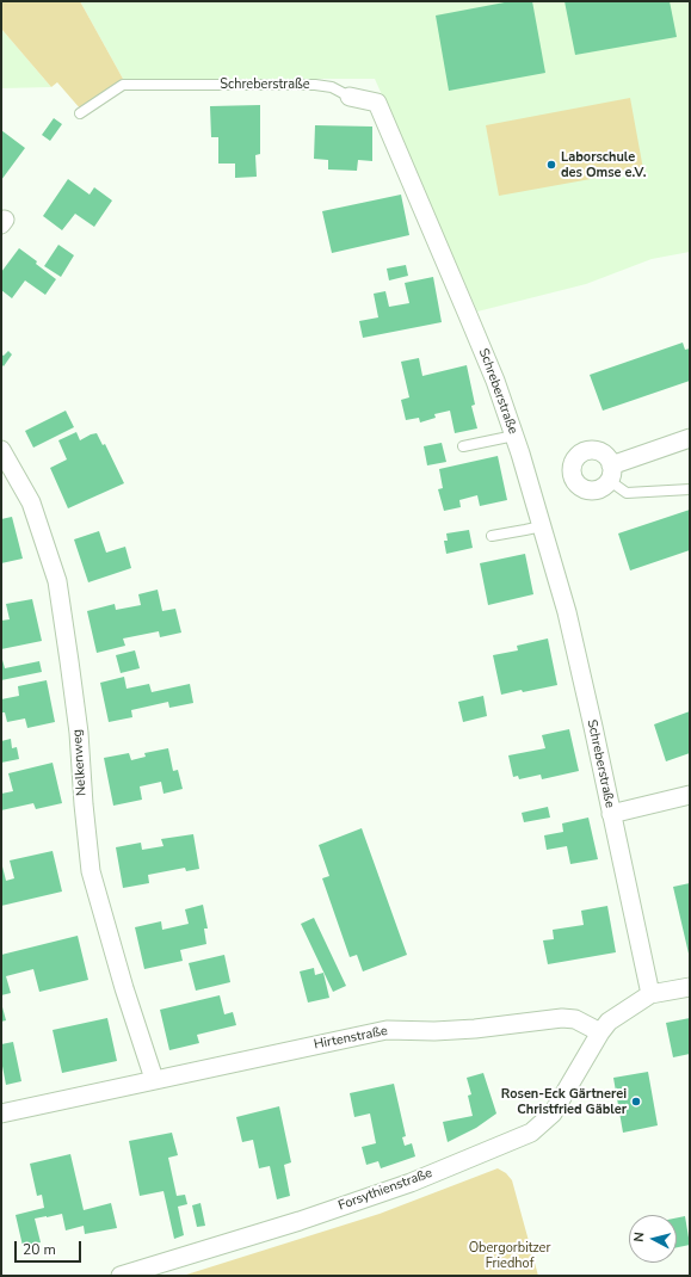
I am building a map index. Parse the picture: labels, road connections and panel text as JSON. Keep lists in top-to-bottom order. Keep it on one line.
{"streets":{"street":["Schreberstraße","Nelkenweg","Hirtenstraße","Forsythienstraße"]},"crossings":[["Nelkenweg","Hirtenstraße"],["Hirtenstraße","Forsythienstraße"]],"parks":["Obergorbitzer Friedhof"],"places":["Laborschule des Omse e.V.","Rosen-Eck Gärtnerei Christfried Gäbler"],"scale_bar":"20 m","north":"left"}
